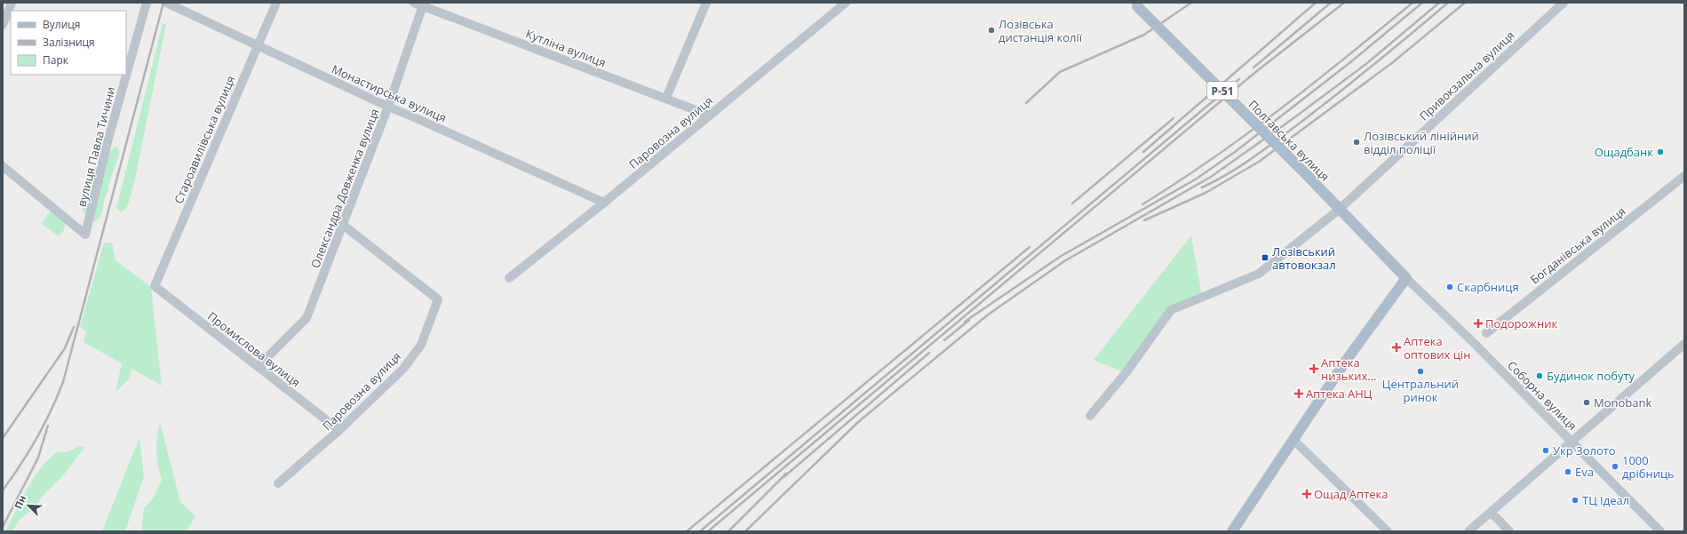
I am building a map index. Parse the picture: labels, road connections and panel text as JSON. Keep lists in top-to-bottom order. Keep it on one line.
{"streets":{"main road":["Р-51","Полтавська вулиця"],"street":["Кутліна вулиця","Привокзальна вулиця","Монастирська вулиця","Паровозна вулиця","Староавилівська вулиця","вулиця Павла Тичини","Олександра Довженка вулиця","Богданівська вулиця","Промислова вулиця","Соборна вулиця"]},"crossings":[["Кутліна вулиця","Паровозна вулиця"],["Кутліна вулиця","Олександра Довженка вулиця"],["Привокзальна вулиця","Полтавська вулиця"],["Монастирська вулиця","Паровозна вулиця"],["Монастирська вулиця","Староавилівська вулиця"],["Монастирська вулиця","Олександра Довженка вулиця"],["Паровозна вулиця","Олександра Довженка вулиця"],["Паровозна вулиця","Промислова вулиця"],["Староавилівська вулиця","Промислова вулиця"],["Полтавська вулиця","Соборна вулиця"],["Олександра Довженка вулиця","Промислова вулиця"]],"places":{"other":["Лозівська дистанція колії","Лозівський лінійний відділ поліції","Ощадбанк","Скарбниця","Центральний ринок","Будинок побуту","Monobank","Укр Золото","1000 дрібниць","Eva","ТЦ Ідеал"],"transit":["Лозівський автовокзал"],"health":["Подорожник","Аптека оптових цін","Аптека низьких...","Аптека АНЦ","Ощад Аптека"]},"legend":["Вулиця","Залізниця","Парк"],"north":"top left"}
